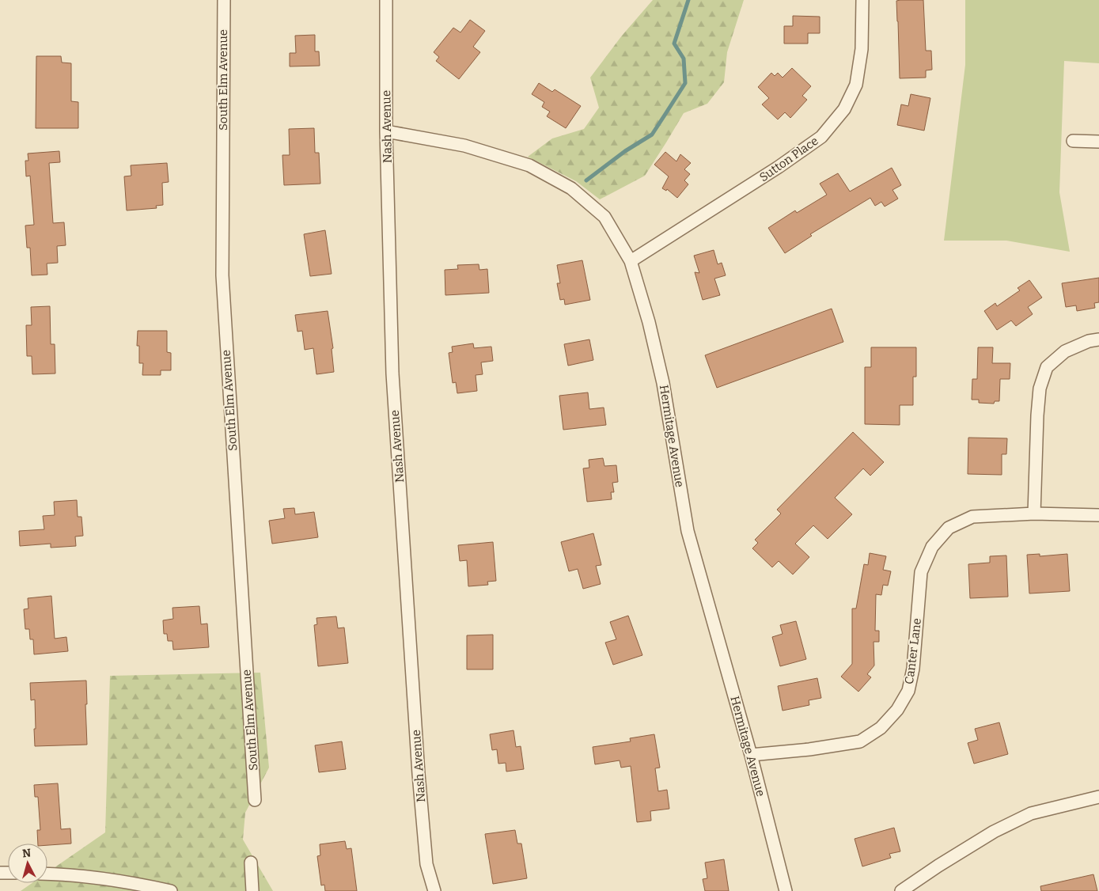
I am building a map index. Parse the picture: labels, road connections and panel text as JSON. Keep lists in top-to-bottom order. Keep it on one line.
{"streets":{"street":["South Elm Avenue","Nash Avenue","Sutton Place","Hermitage Avenue","Canter Lane"]},"crossings":[["Nash Avenue","Hermitage Avenue"],["Sutton Place","Hermitage Avenue"],["Hermitage Avenue","Canter Lane"]],"north":"top"}
